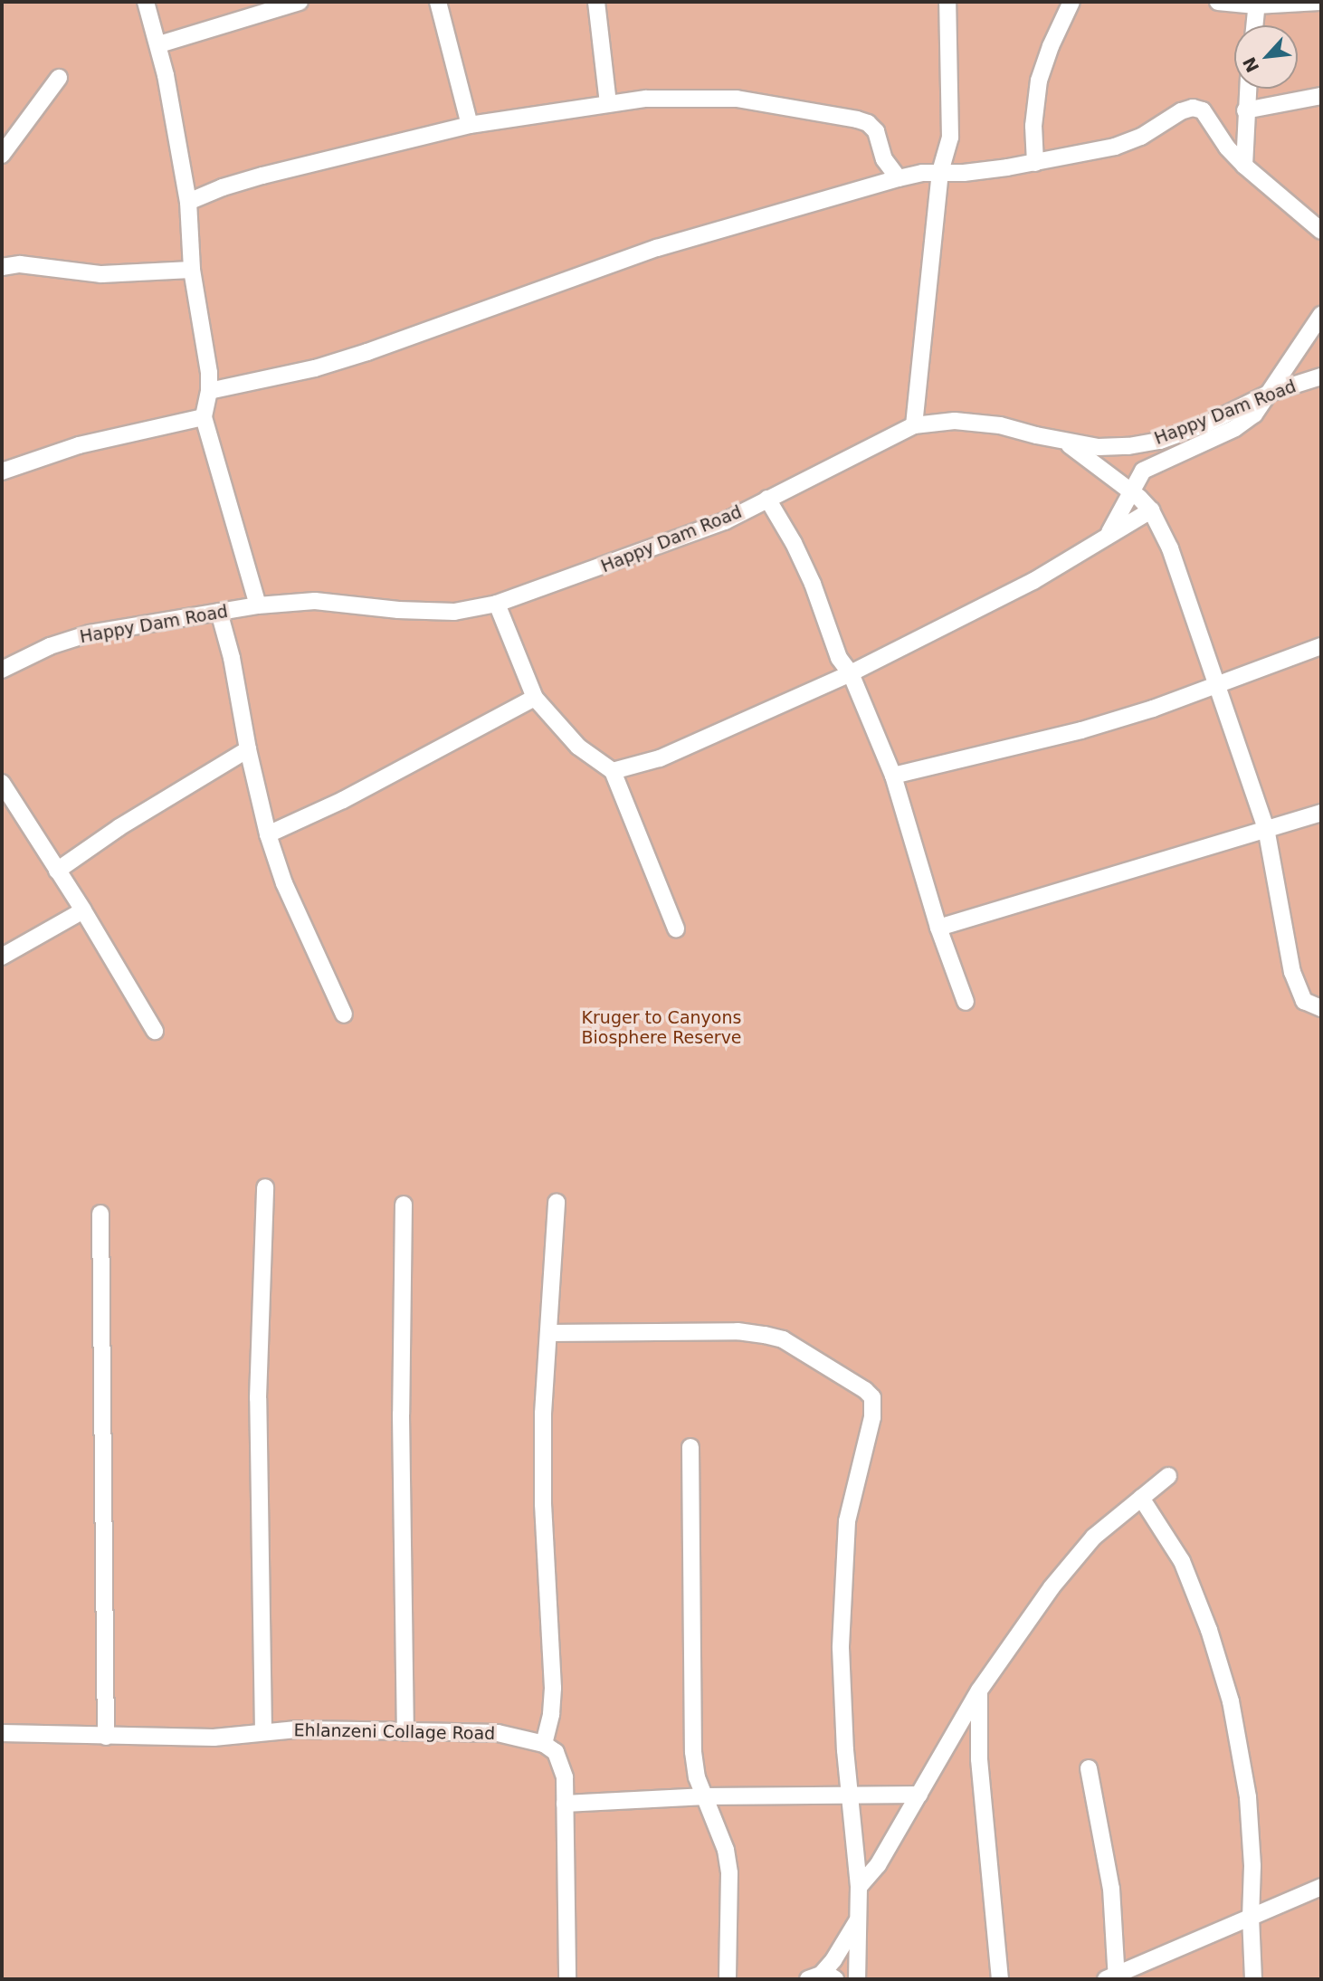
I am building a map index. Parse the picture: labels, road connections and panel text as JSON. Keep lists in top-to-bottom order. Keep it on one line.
{"streets":{"street":["Happy Dam Road","Ehlanzeni Collage Road"]},"parks":["Kruger to Canyons Biosphere Reserve"],"north":"bottom left"}
